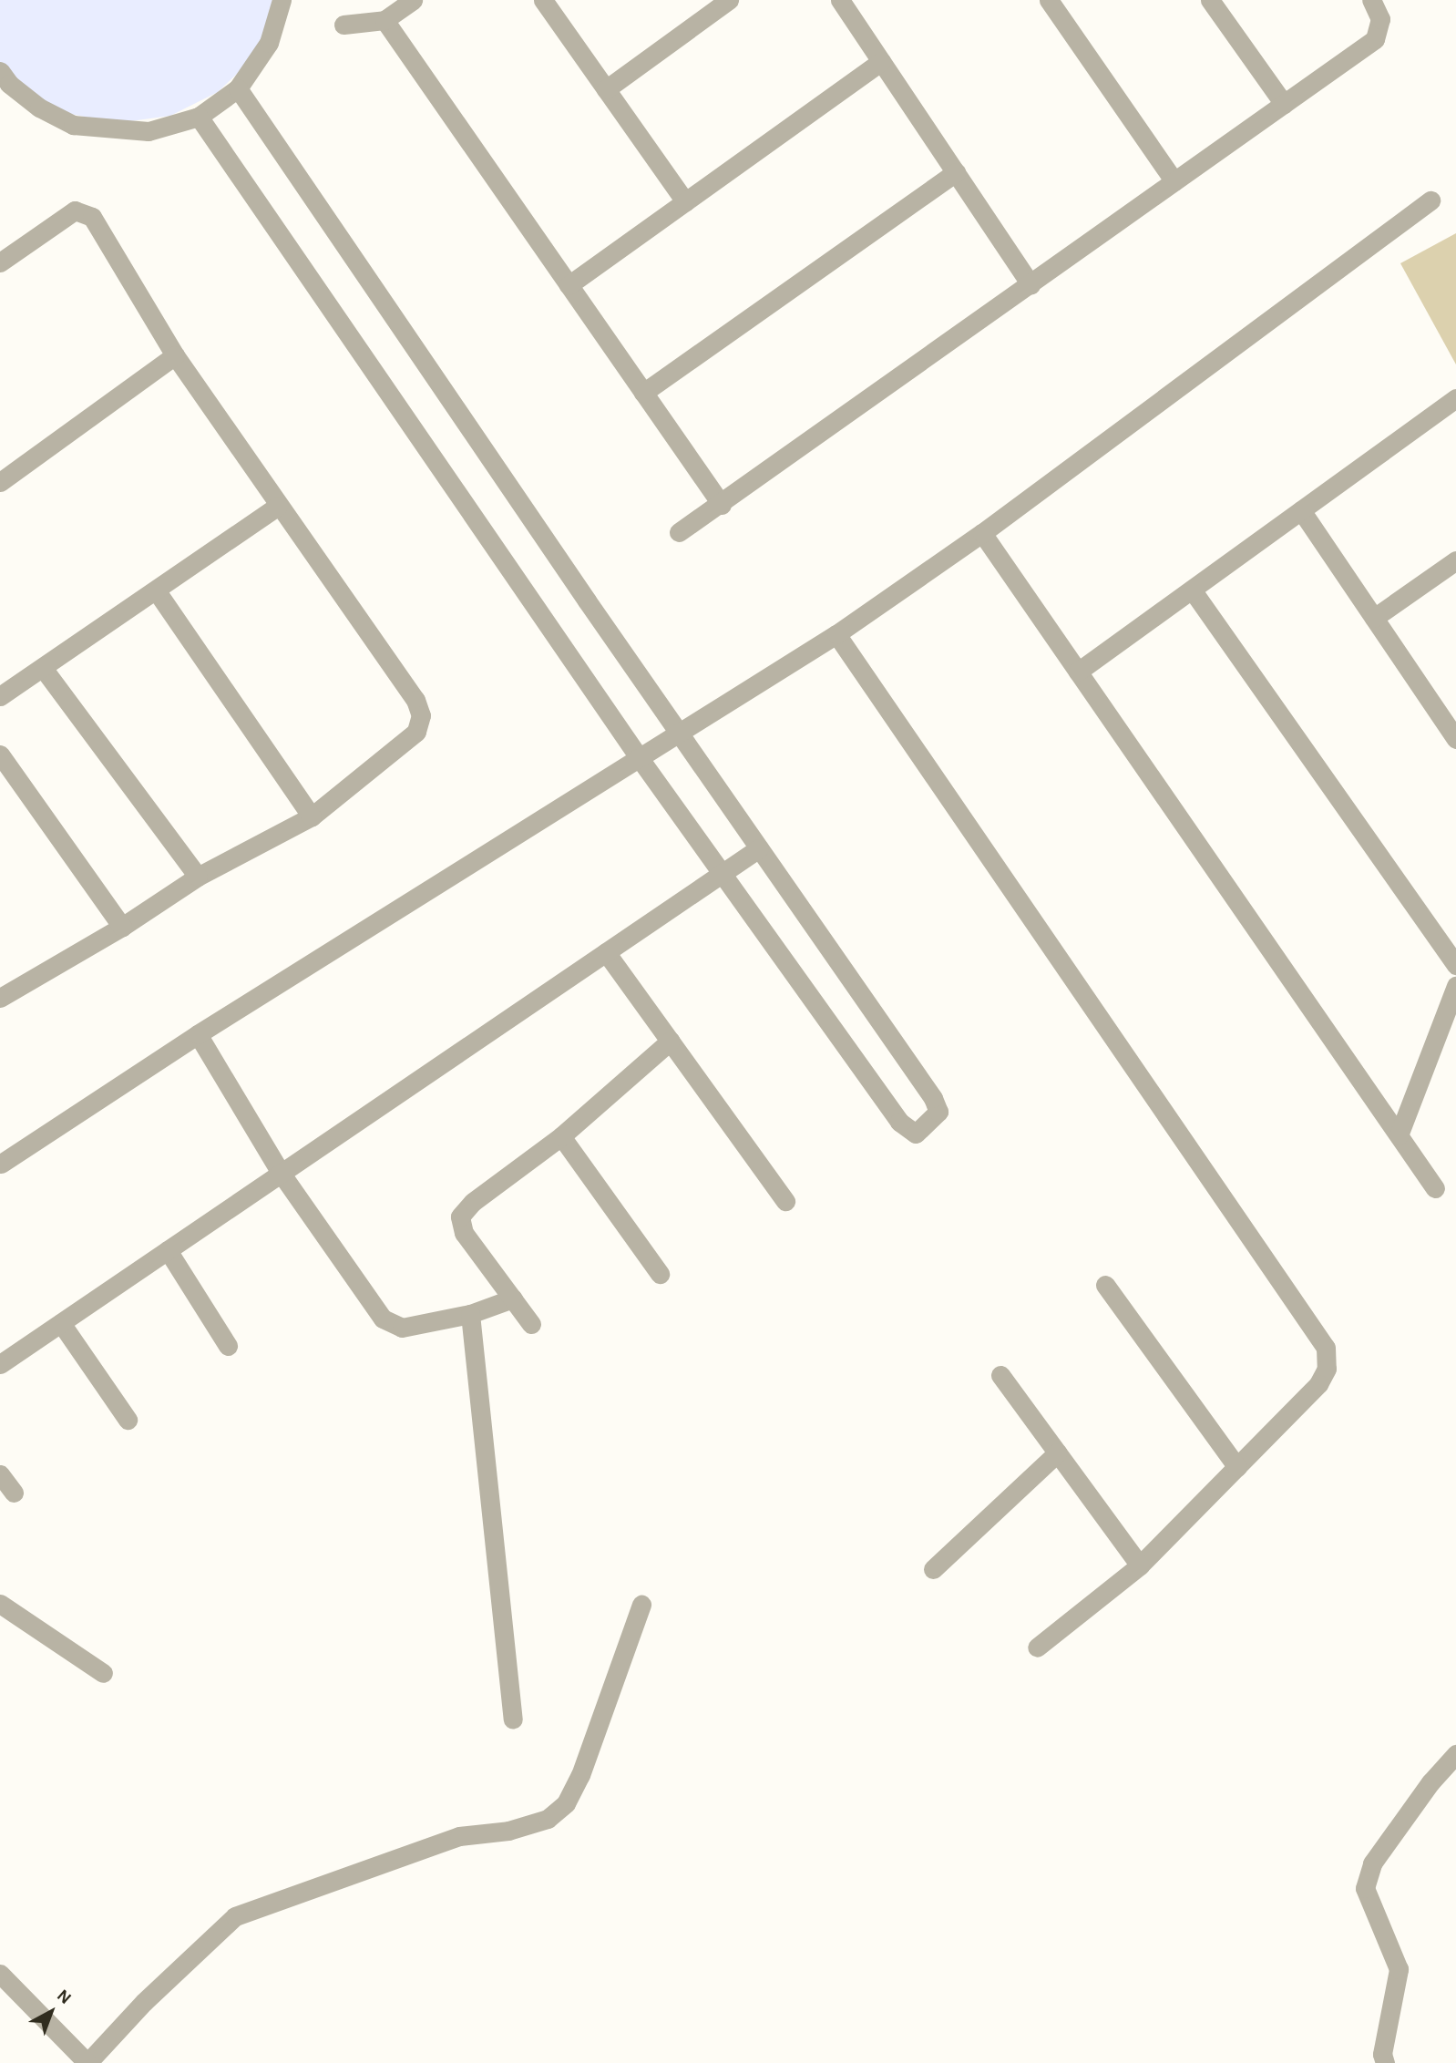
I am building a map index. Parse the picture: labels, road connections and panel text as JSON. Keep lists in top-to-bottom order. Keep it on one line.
{"north":"top right"}
